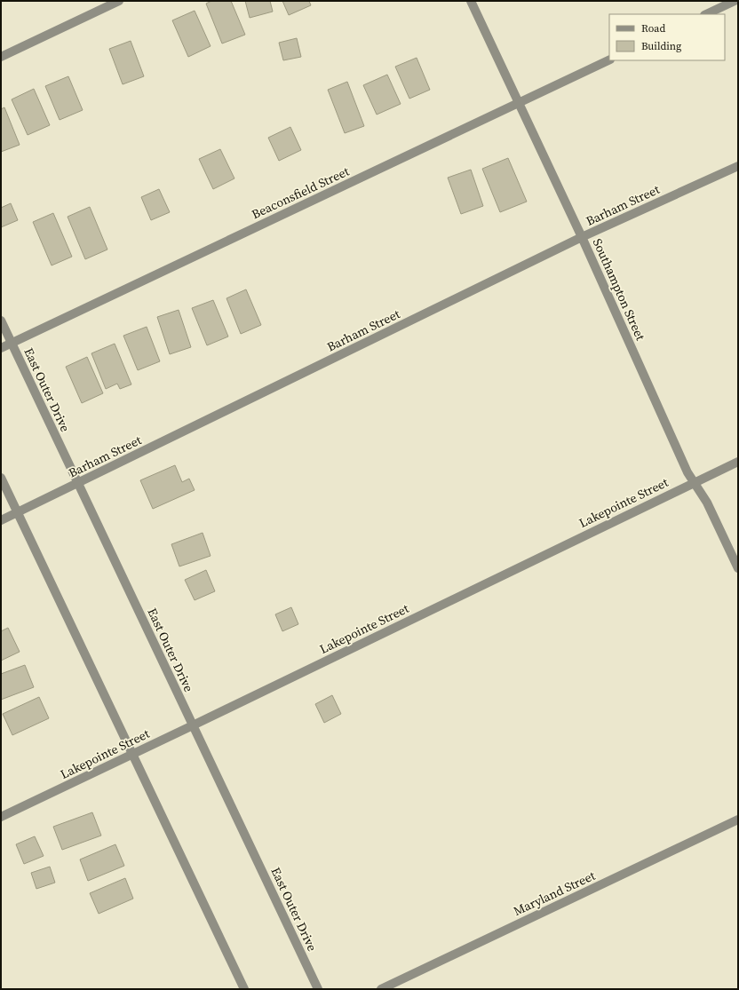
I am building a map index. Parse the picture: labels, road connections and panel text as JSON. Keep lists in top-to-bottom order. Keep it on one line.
{"streets":{"street":["Beaconsfield Street","Barham Street","Southampton Street","East Outer Drive","Lakepointe Street","Maryland Street"]},"crossings":[["Beaconsfield Street","Southampton Street"],["Beaconsfield Street","East Outer Drive"],["Barham Street","Southampton Street"],["Barham Street","East Outer Drive"],["Southampton Street","Lakepointe Street"],["East Outer Drive","Lakepointe Street"]],"legend":["Road","Building"]}
